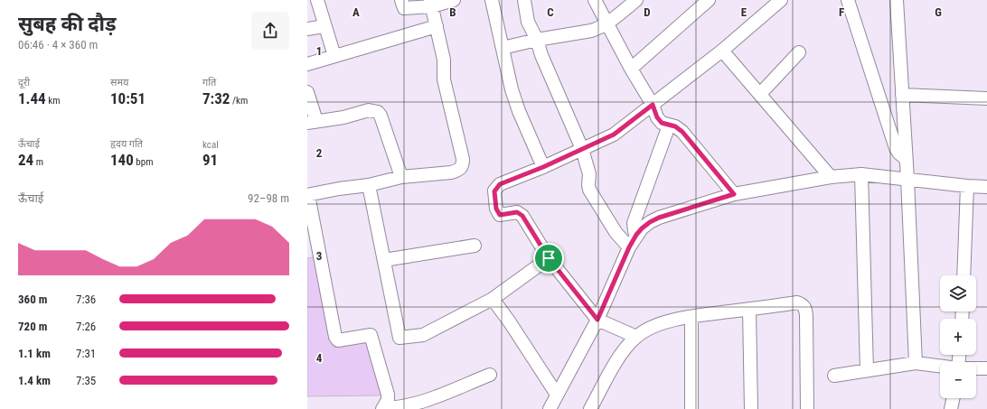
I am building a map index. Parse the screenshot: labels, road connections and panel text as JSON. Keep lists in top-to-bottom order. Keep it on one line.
{"page":{"heading":["सुबह की दौड़","06:46 · 4 × 360 m"],"stats":[["दूरी","1.44 km"],["समय","10:51"],["गति","7:32 /km"],["ऊँचाई","24 m"],["हृदय गति","140 bpm"],["kcal","91"]],"chart":["ऊँचाई","92–98 m"],"map_buttons":["+","−"],"list":[{"name":"360 m","note":"7:36"},{"name":"720 m","note":"7:26"},{"name":"1.1 km","note":"7:31"},{"name":"1.4 km","note":"7:35"}]},"grid":{"columns":["A","B","C","D","E","F","G"],"rows":["1","2","3","4"]}}
